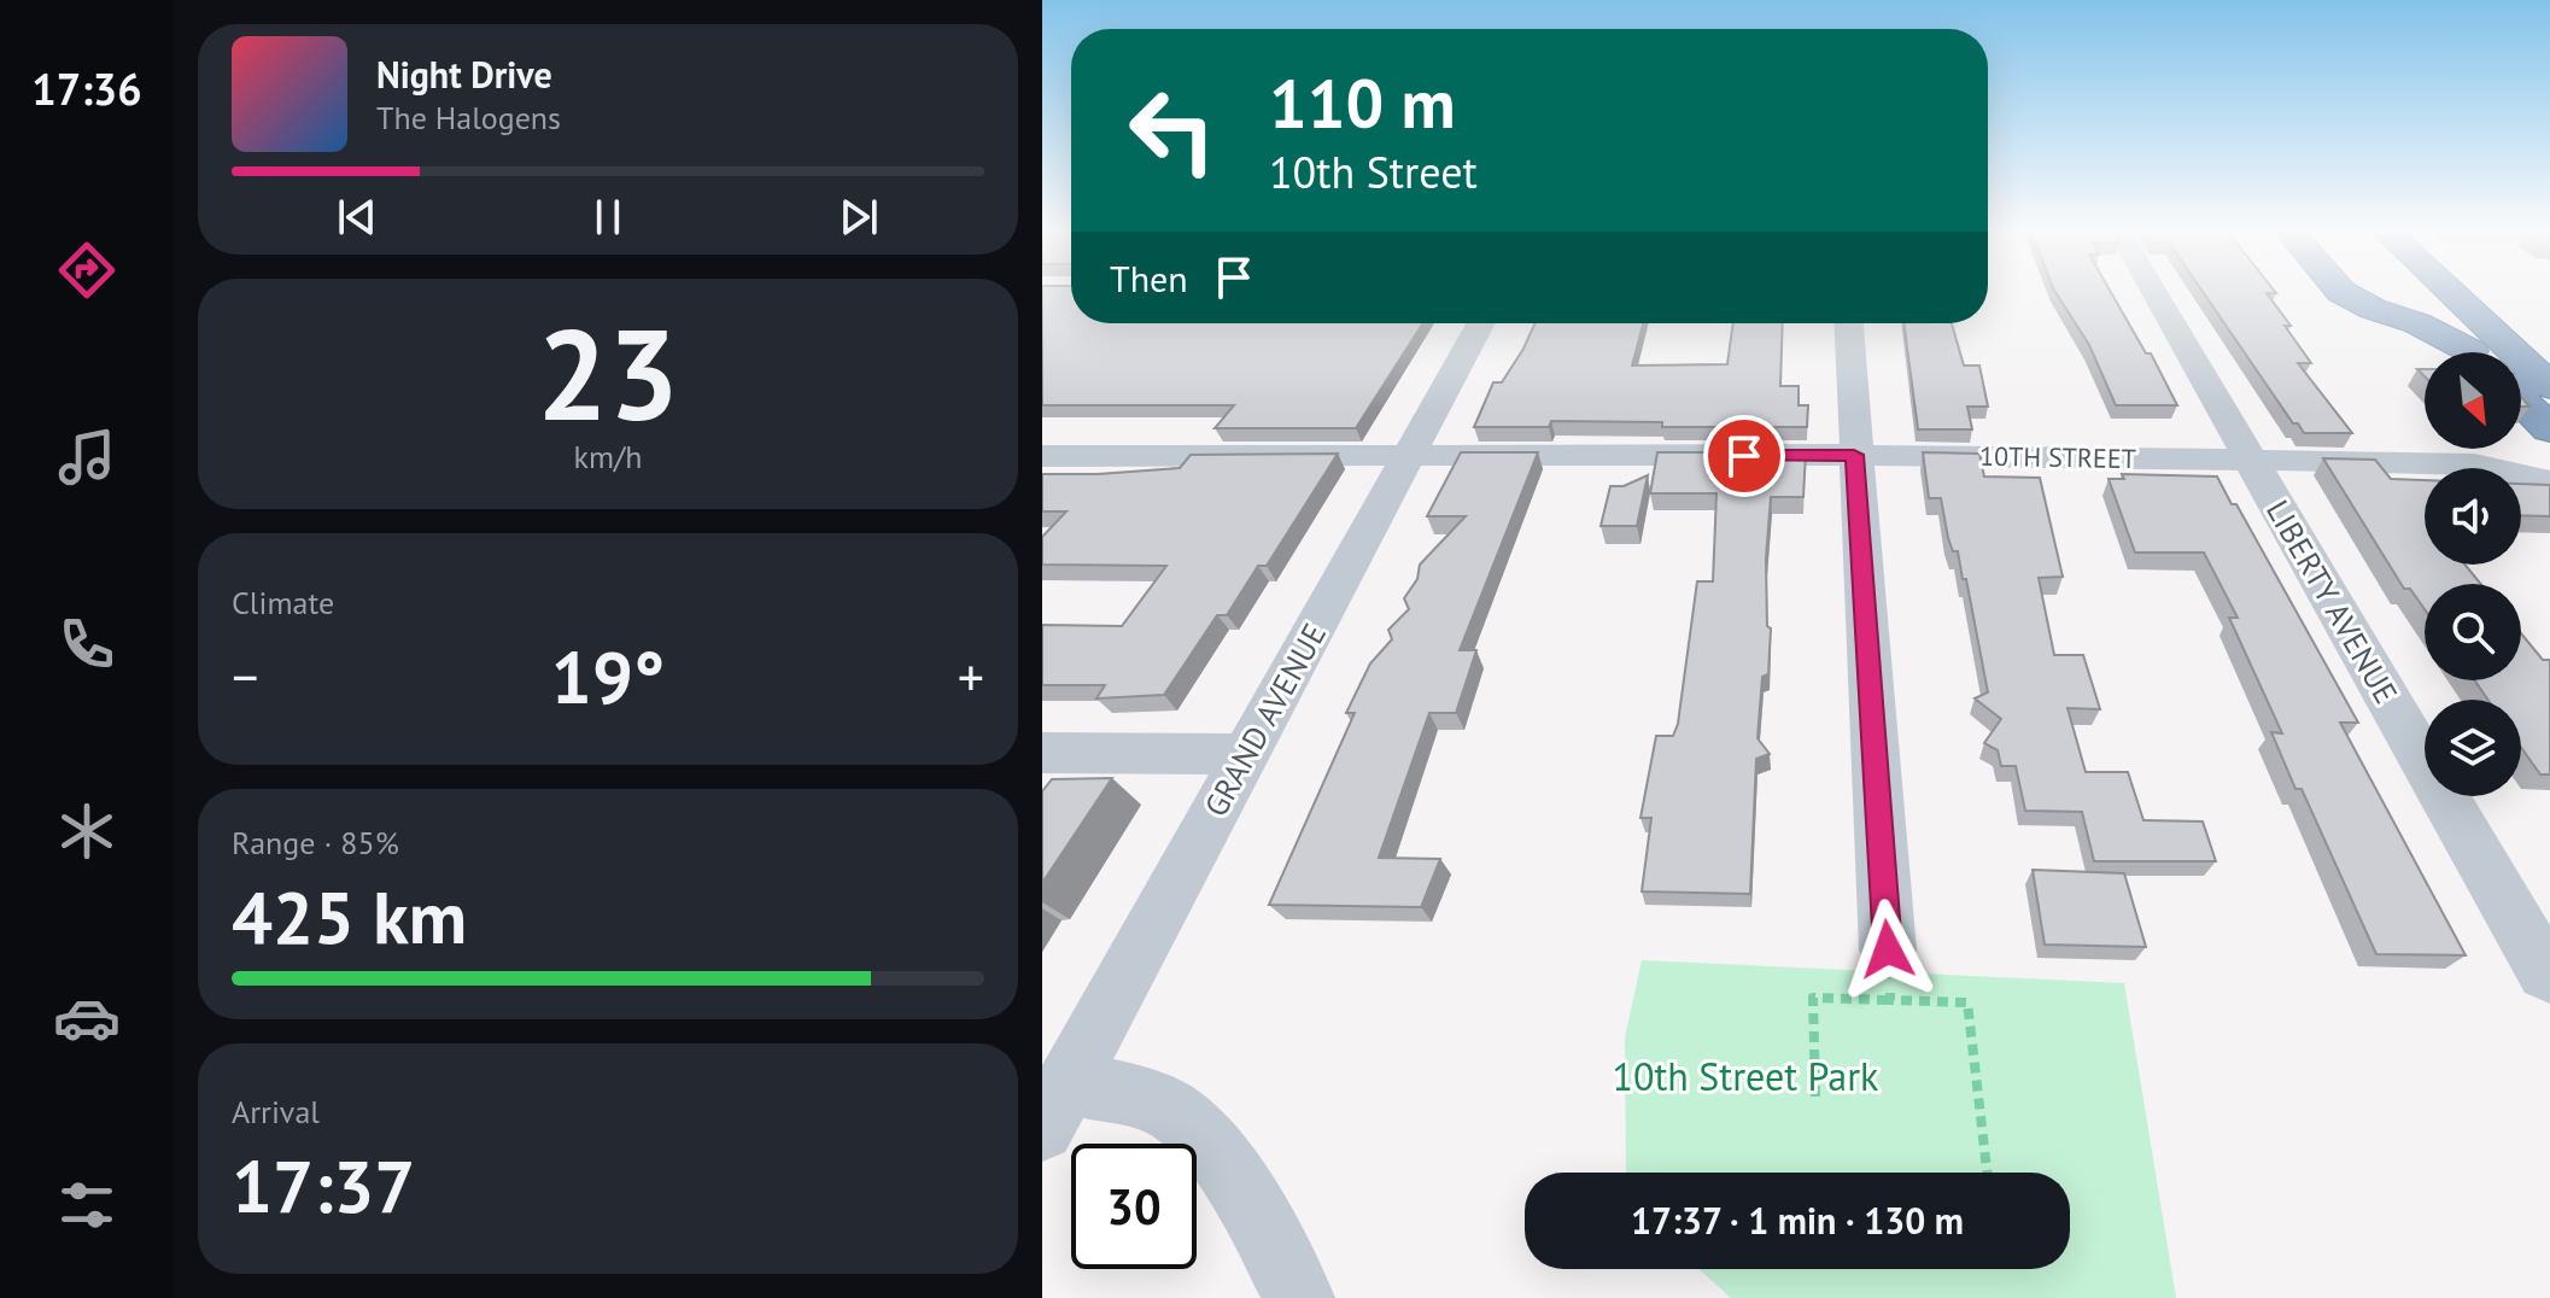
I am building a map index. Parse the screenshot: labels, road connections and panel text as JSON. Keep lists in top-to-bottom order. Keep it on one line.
{"streets":{"street":["10TH STREET","LIBERTY AVENUE","GRAND AVENUE"]},"crossings":[["10TH STREET","LIBERTY AVENUE"],["10TH STREET","GRAND AVENUE"]],"parks":["10th Street Park"],"north":"bottom right","page":{"tabs":"17:36","turn":["110 m","10th Street"],"song":["Night Drive","The Halogens"],"then":"Then","tile":[["23","km/h"],"Climate",["Range · 85%","425 km"],["Arrival","17:37"]],"heat":["−","19°","+"],"limit":"30","trip":"17:37 · 1 min · 130 m"}}
